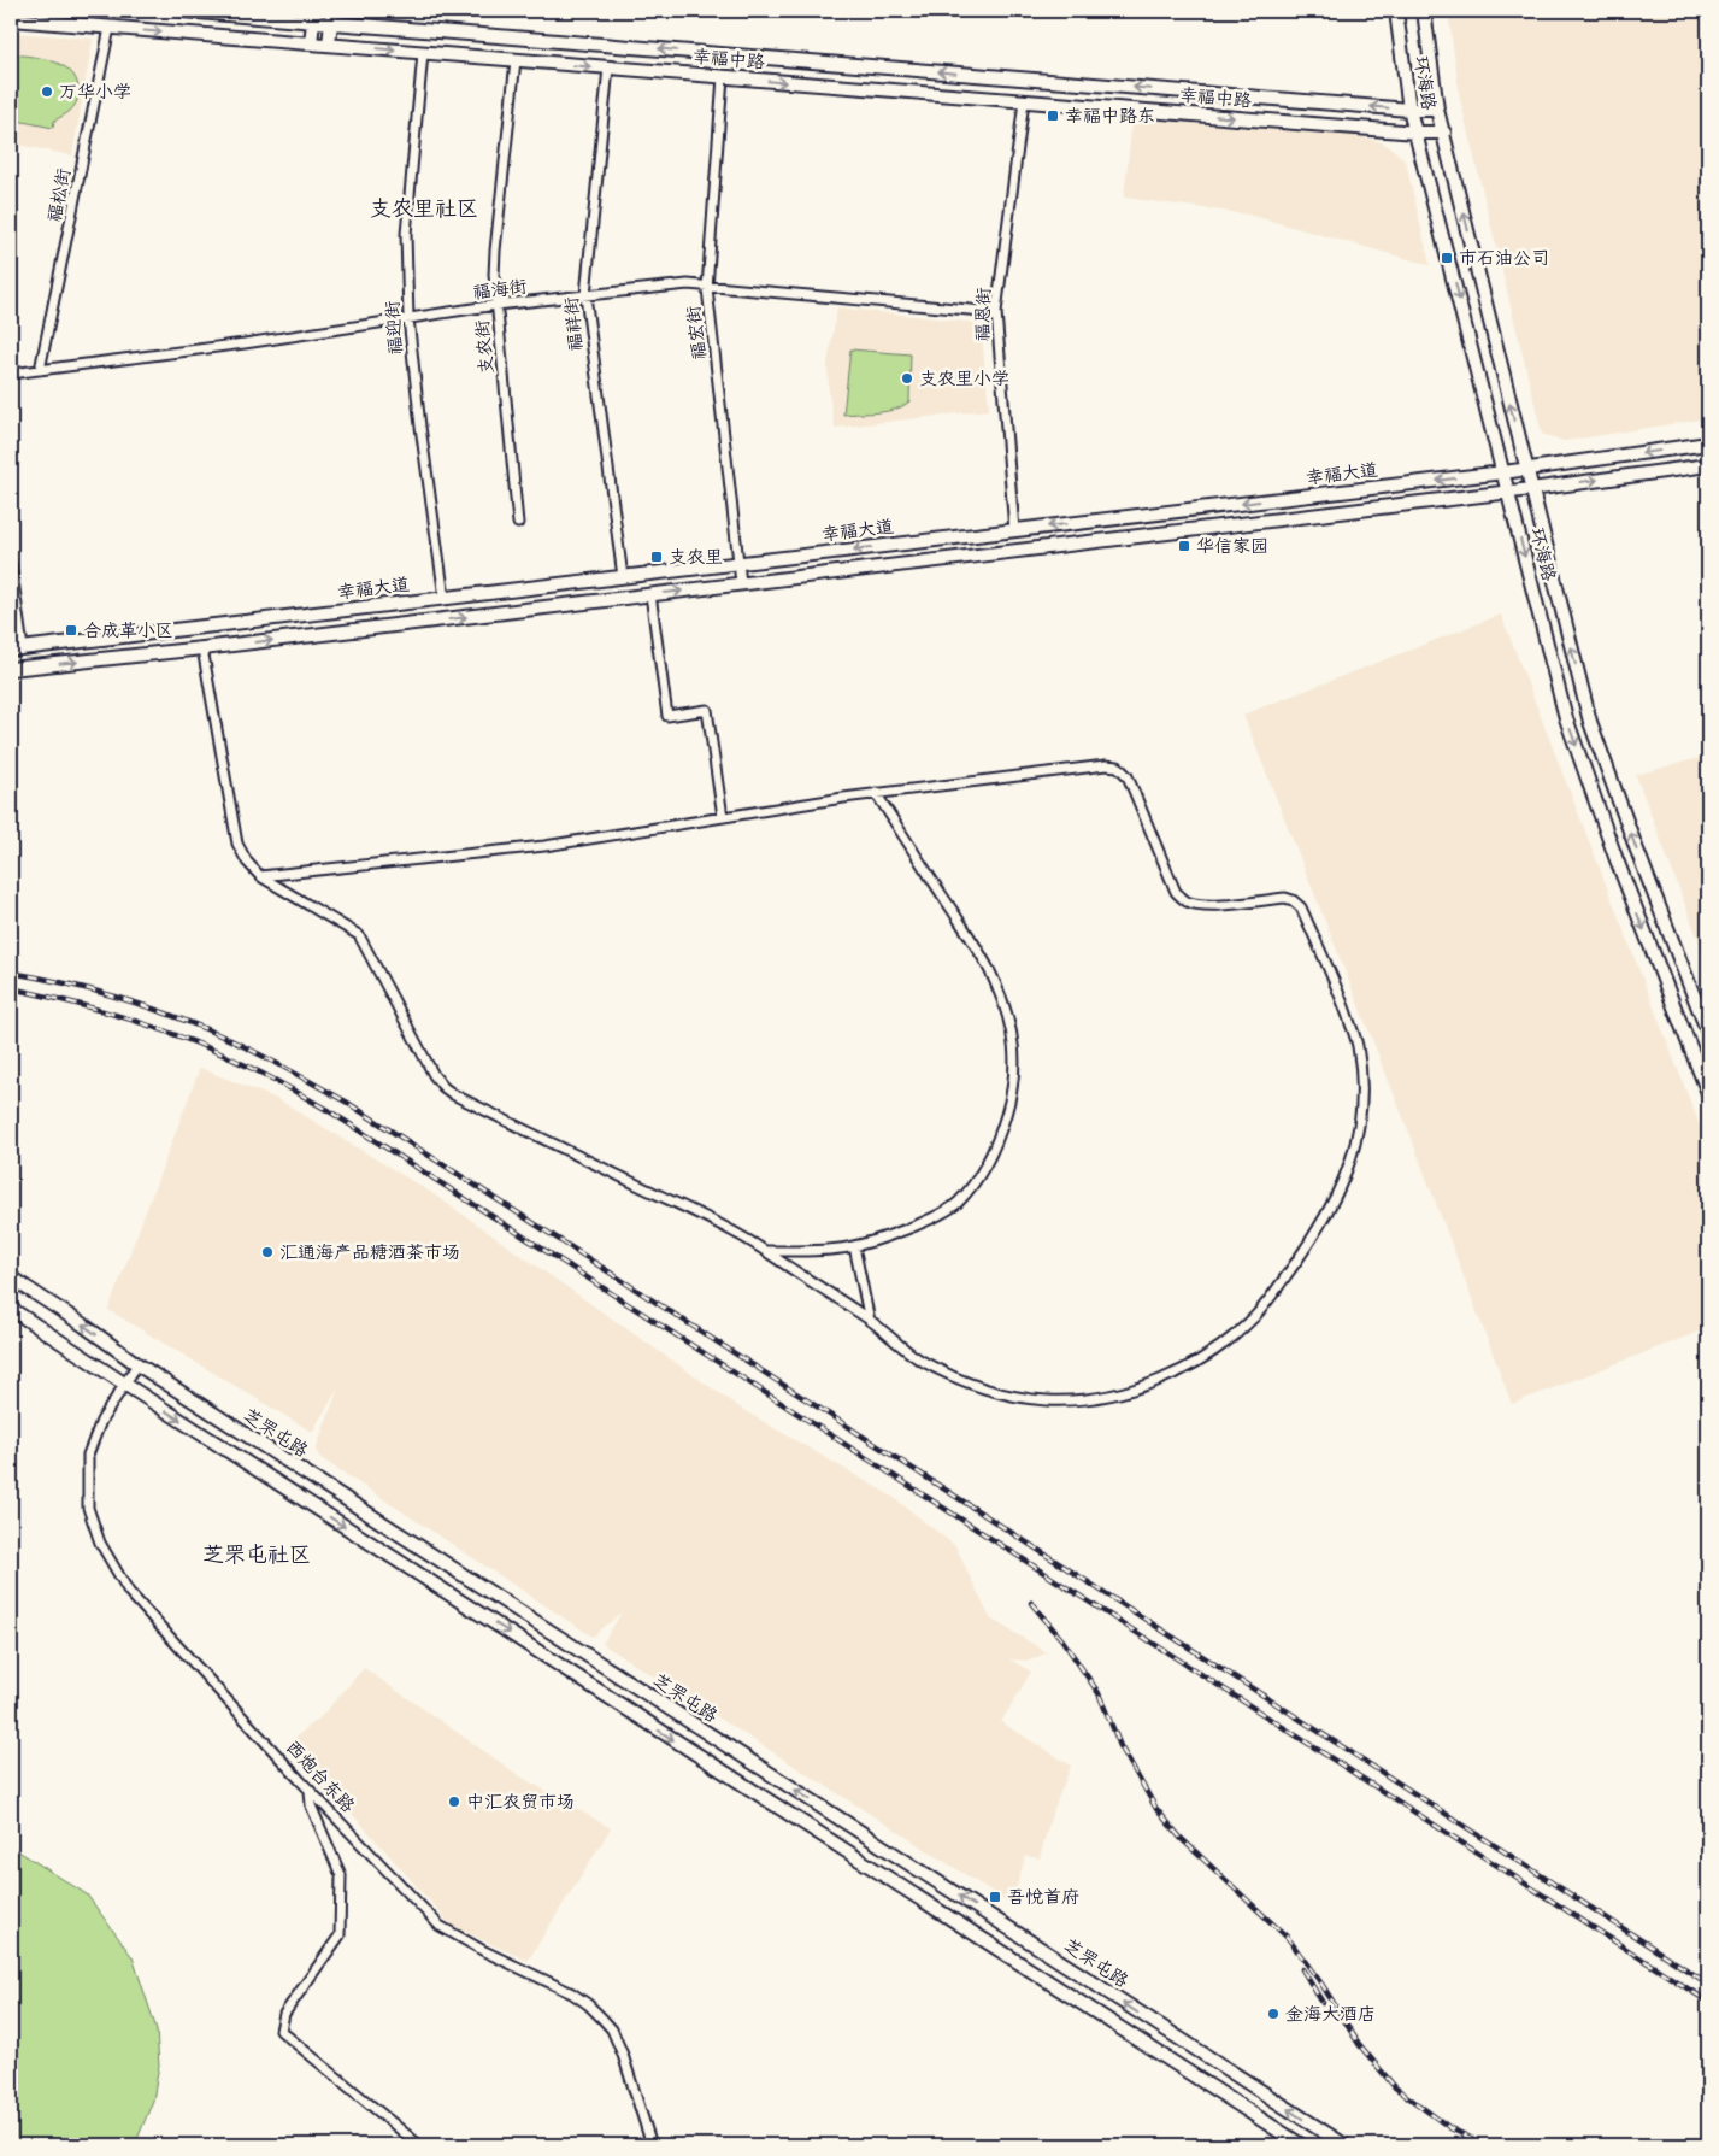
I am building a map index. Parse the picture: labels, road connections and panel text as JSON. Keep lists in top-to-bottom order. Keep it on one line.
{"streets":{"main road":["幸福中路","环海路","幸福大道","芝罘屯路"],"street":["福松街","福海街","福恩街","福祥街","福迎街","福宏街","支农街","西炮台东路"]},"crossings":[["幸福中路","环海路"],["幸福中路","福松街"],["幸福中路","福恩街"],["幸福中路","福祥街"],["幸福中路","福迎街"],["幸福中路","福宏街"],["幸福中路","支农街"],["环海路","幸福大道"],["福松街","福海街"],["福海街","福恩街"],["福海街","福祥街"],["福海街","福迎街"],["福海街","福宏街"],["福海街","支农街"],["福恩街","幸福大道"],["福祥街","幸福大道"],["福迎街","幸福大道"],["福宏街","幸福大道"],["芝罘屯路","西炮台东路"]],"districts":["支农里社区","芝罘屯社区"],"places":{"other":["万华小学","支农里小学","汇通海产品糖酒茶市场","中汇农贸市场","金海大酒店"],"transit":["幸福中路东","市石油公司","华信家园","支农里","合成革小区","吾悦首府"]}}
